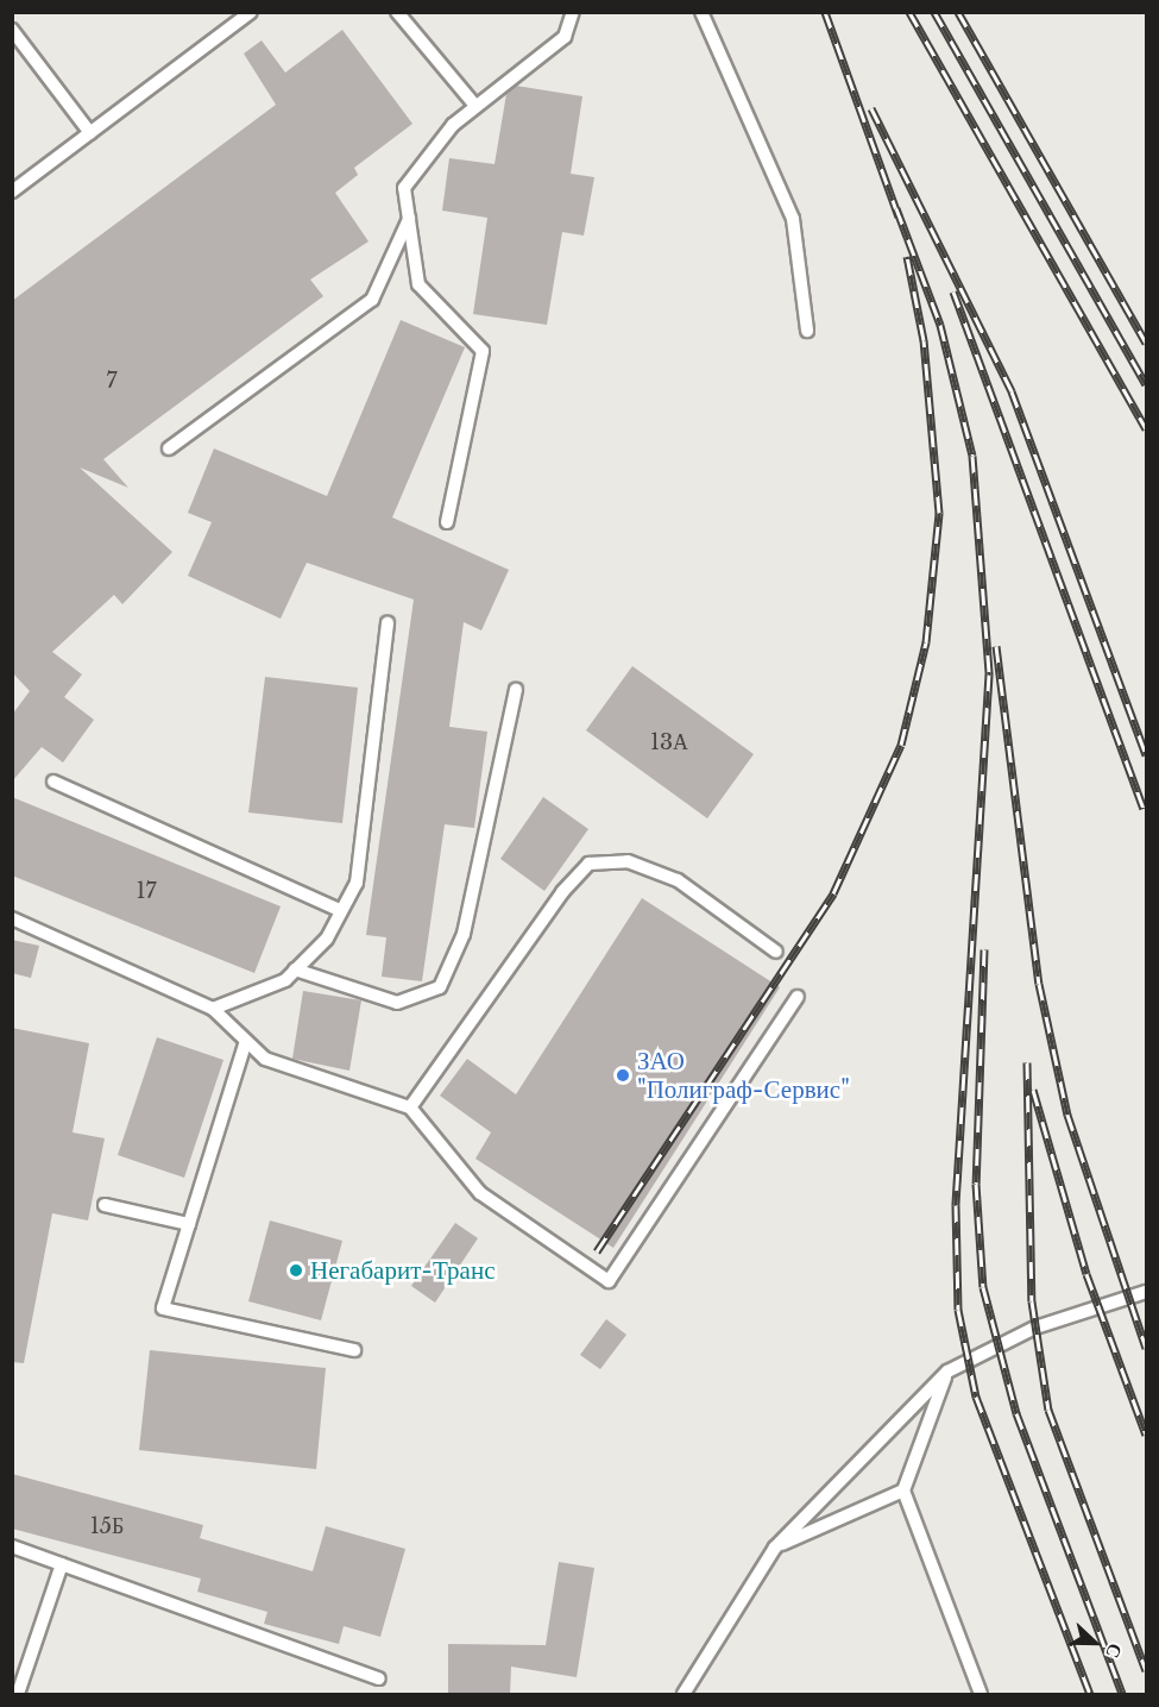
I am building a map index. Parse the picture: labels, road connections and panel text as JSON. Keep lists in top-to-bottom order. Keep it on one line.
{"places":["ЗАО \"Полиграф-Сервис\"","Негабарит-Транс"],"house_numbers":["7","13А","17","15Б"],"north":"right"}
